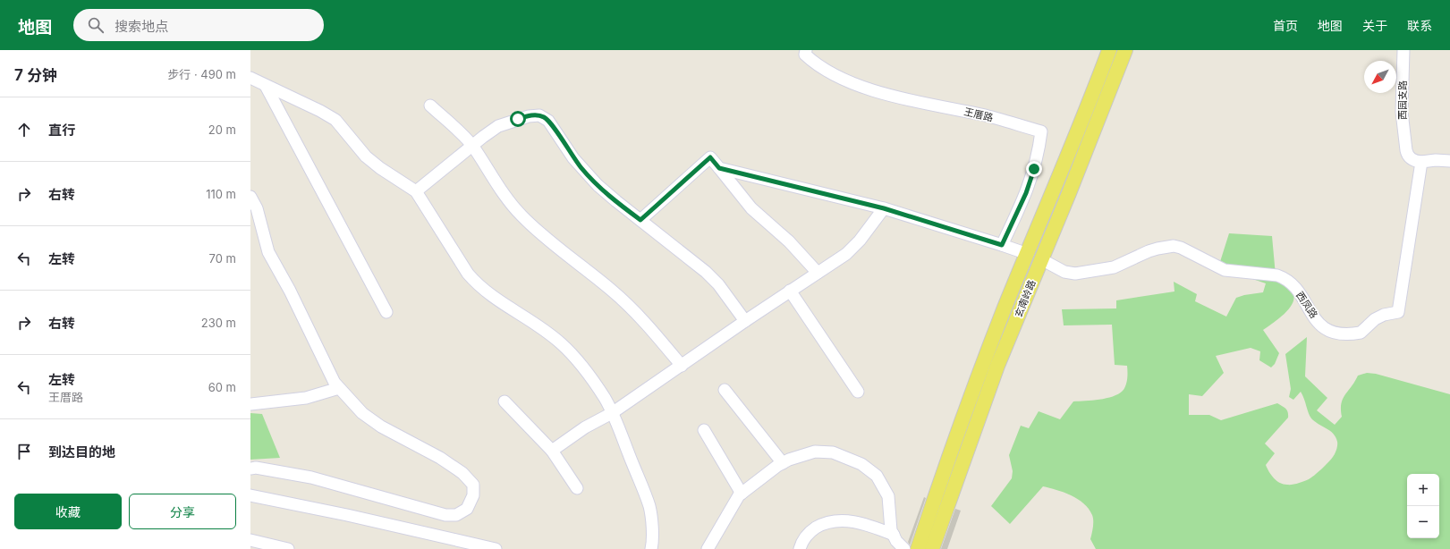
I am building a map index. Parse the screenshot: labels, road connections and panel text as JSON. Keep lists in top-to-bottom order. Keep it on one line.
{"streets":{"main road":["玄南岭路"],"street":["西园支路","王厝路","西凤路"]},"crossings":[["西园支路","西凤路"],["玄南岭路","西凤路"]],"north":"bottom left","page":{"header":"地图","search":"搜索地点","nav":["首页","地图","关于","联系"],"heading":["7 分钟","步行 · 490 m"],"list":[["直行","20 m"],["右转","110 m"],["左转","70 m"],["右转","230 m"],["左转","王厝路","60 m"],"到达目的地"],"map_buttons":["+","−"],"buttons":["收藏","分享"]}}
